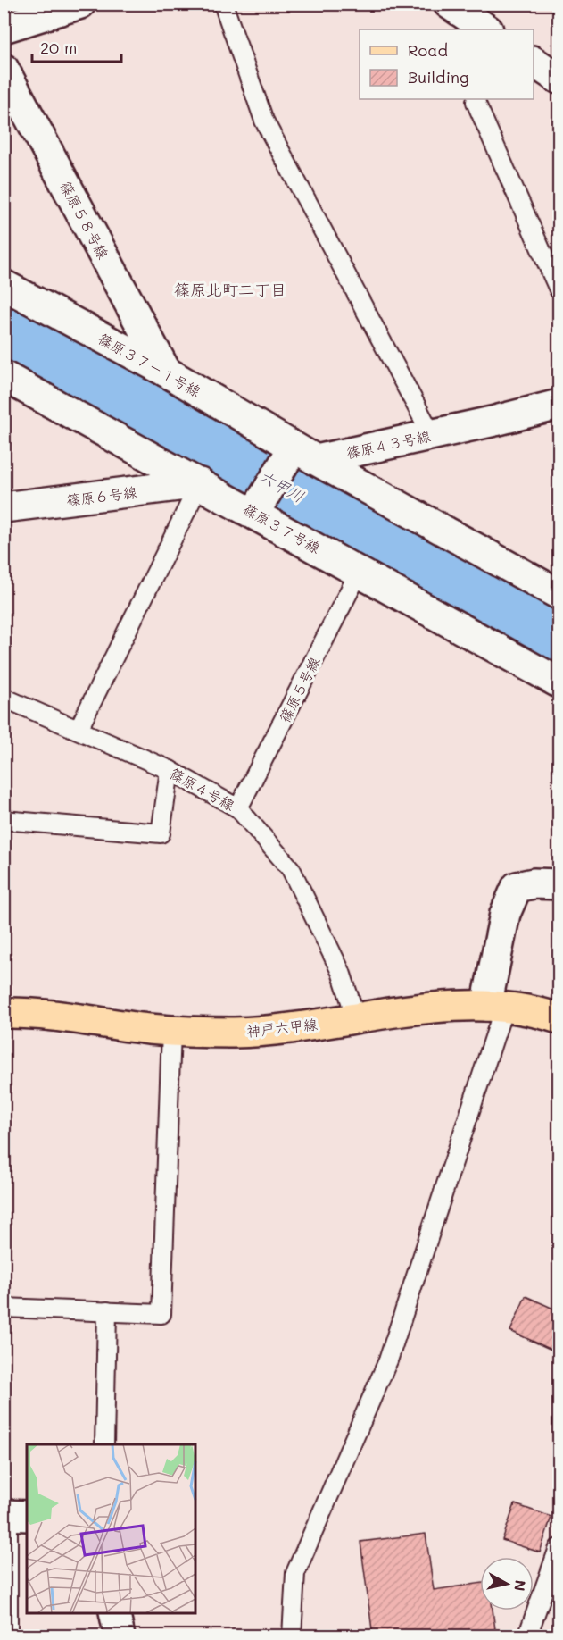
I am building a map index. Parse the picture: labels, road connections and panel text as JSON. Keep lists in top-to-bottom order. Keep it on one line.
{"streets":{"main road":["神戸六甲線"],"street":["篠原５８号線","篠原３７－１号線","篠原４３号線","篠原６号線","篠原３７号線"],"lane":["篠原５号線","篠原４号線"]},"crossings":[["篠原５８号線","篠原３７－１号線"],["篠原３７－１号線","篠原４３号線"],["篠原６号線","篠原３７号線"],["篠原３７号線","篠原５号線"],["篠原５号線","篠原４号線"],["篠原４号線","神戸六甲線"]],"districts":["篠原北町二丁目"],"water":["六甲川"],"legend":["Road","Building"],"scale_bar":"20 m","north":"right"}
